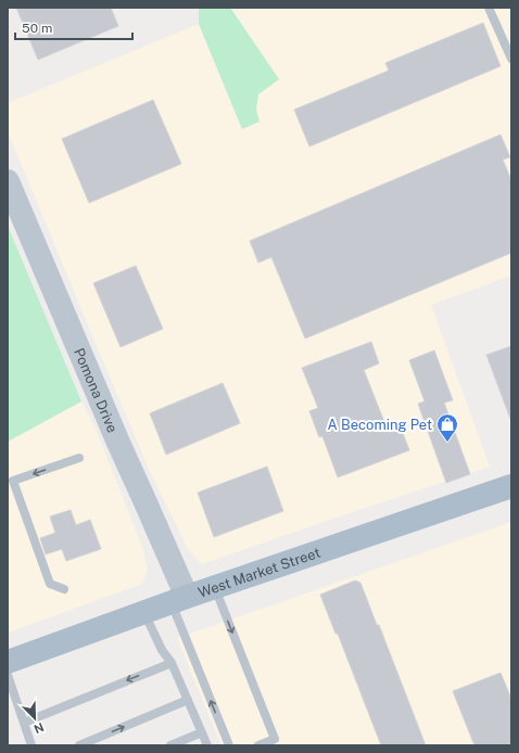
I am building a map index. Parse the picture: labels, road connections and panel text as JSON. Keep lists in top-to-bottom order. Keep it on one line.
{"streets":{"main road":["West Market Street"],"street":["Pomona Drive"]},"crossings":[["Pomona Drive","West Market Street"]],"places":{"shop":["A Becoming Pet"]},"scale_bar":"50 m","north":"bottom right"}
